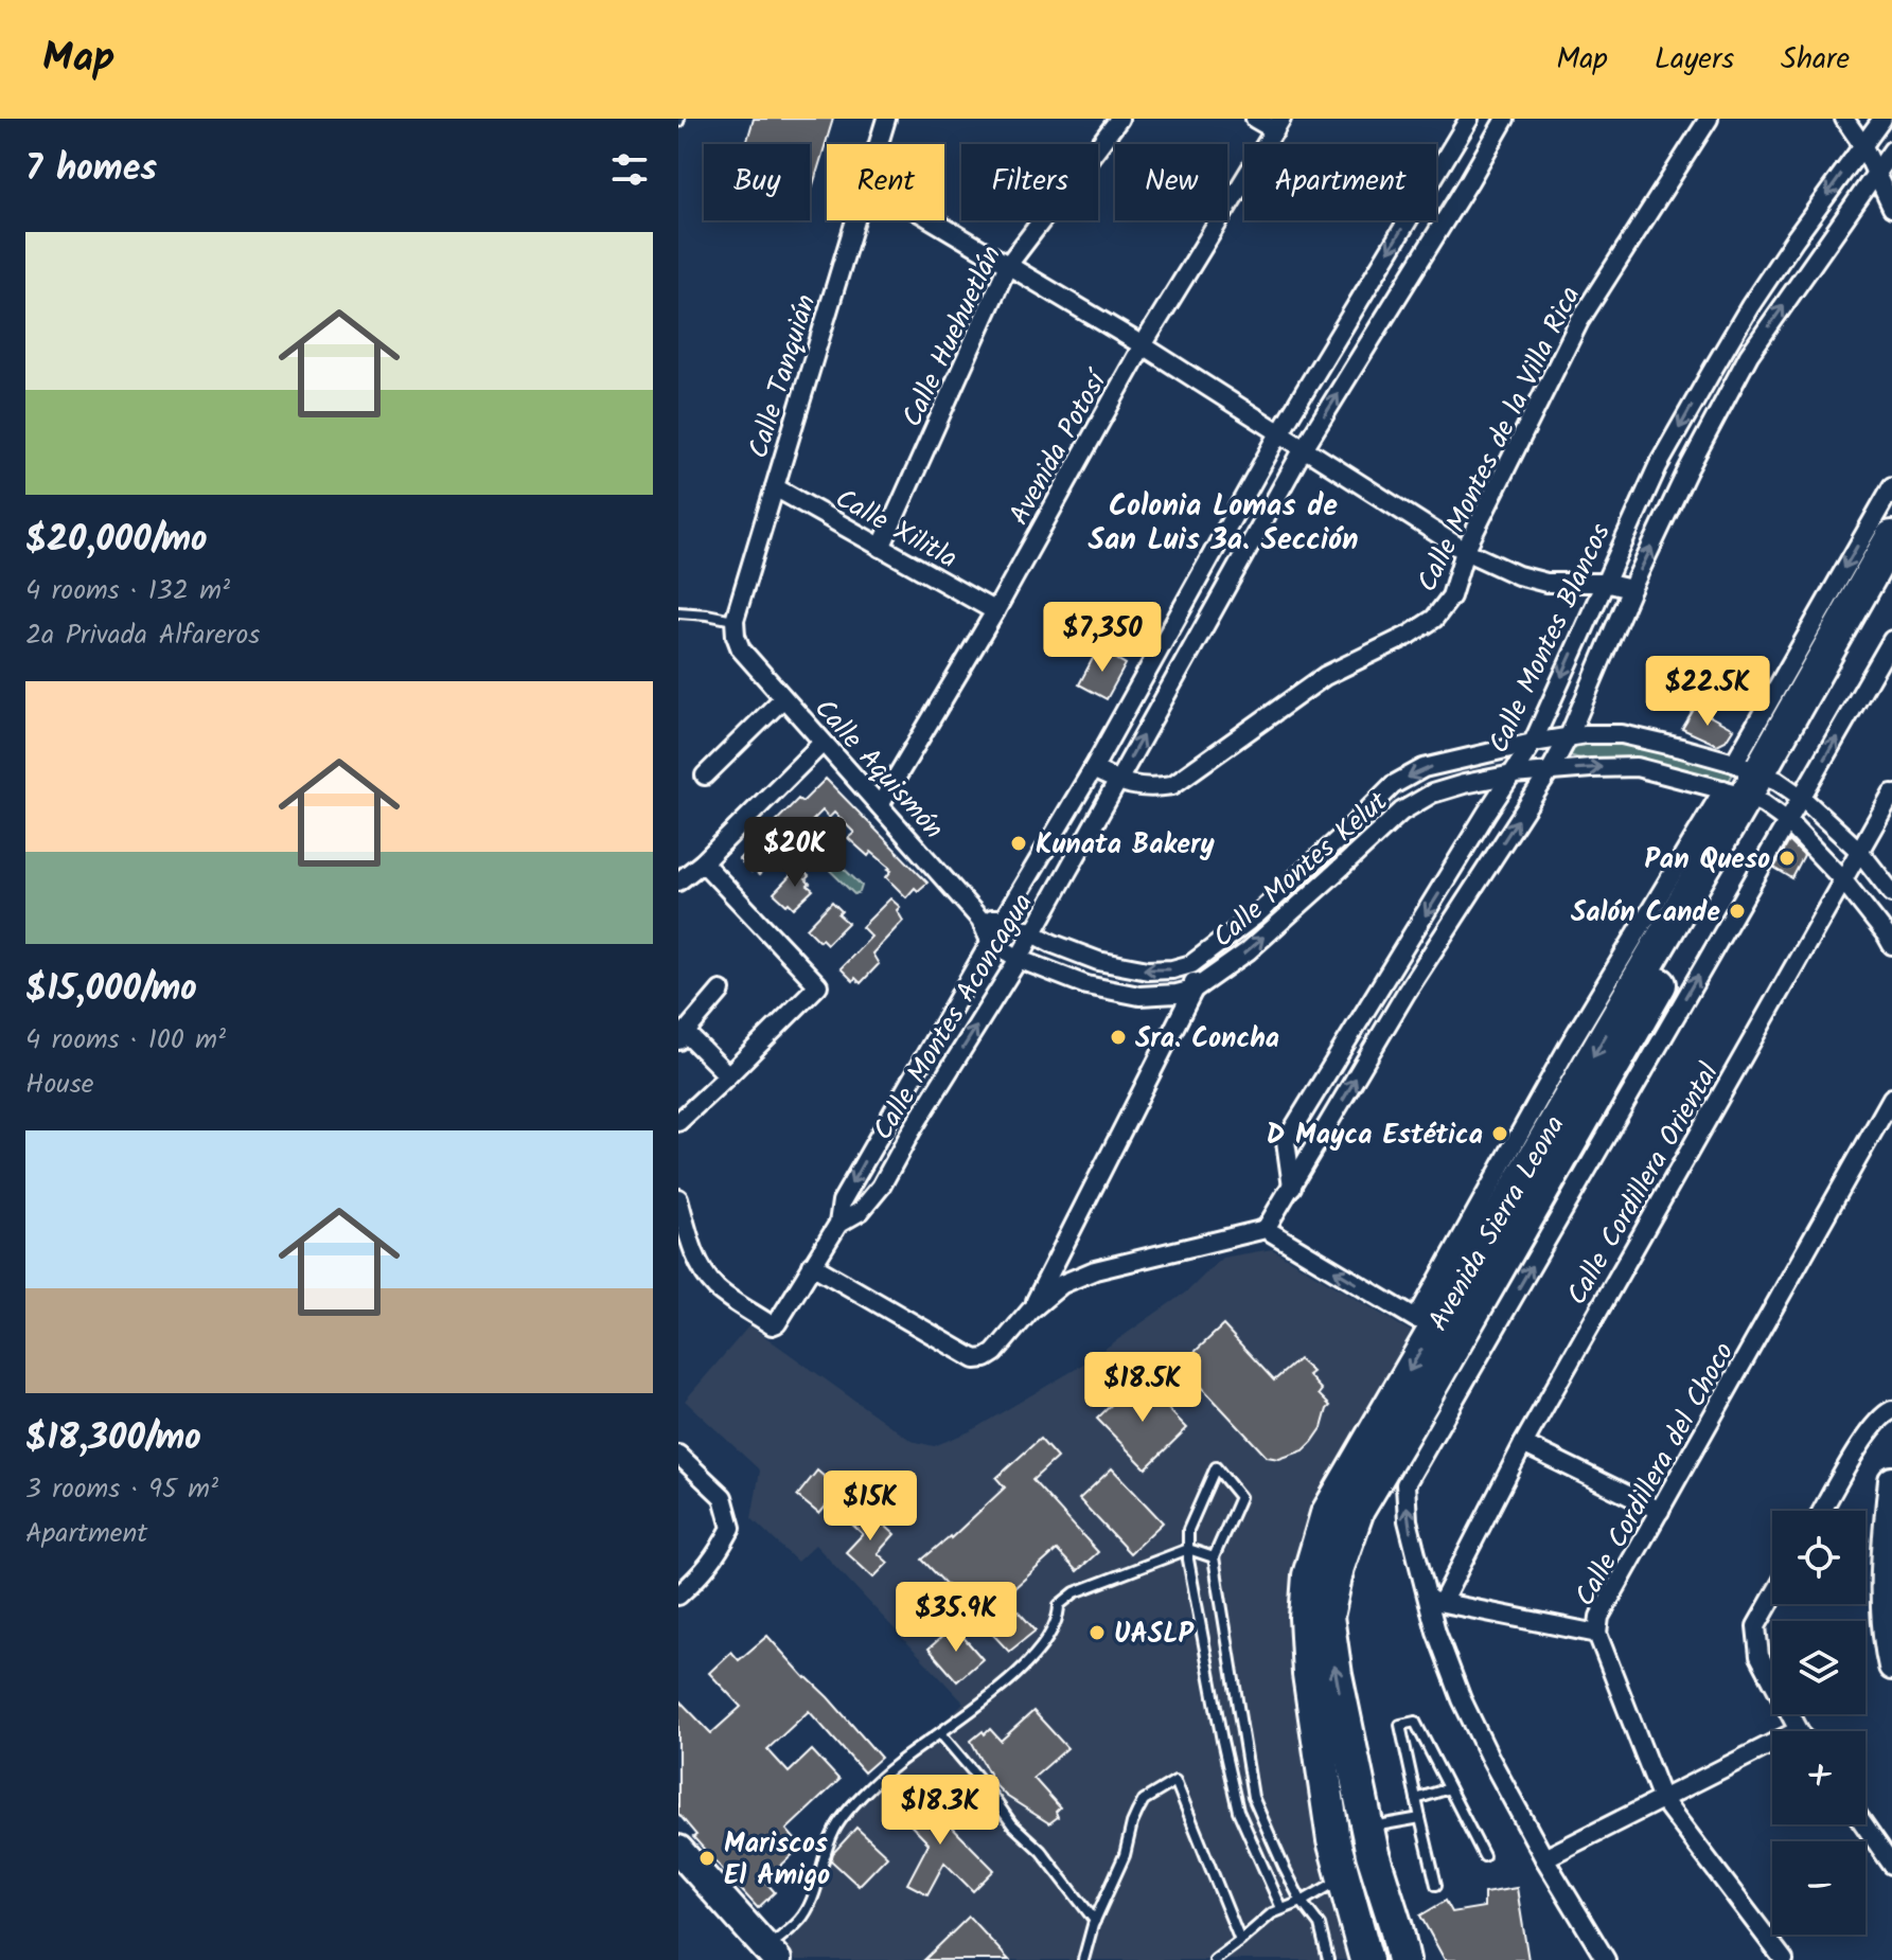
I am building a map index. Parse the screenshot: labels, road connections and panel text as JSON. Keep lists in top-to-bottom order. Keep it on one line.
{"streets":{"highway":["Avenida Sierra Leona"],"street":["Calle Huehuetlán","Calle Tanquián","Calle Montes de la Villa Rica","Avenida Potosí","Calle Xilitla","Calle Montes Blancos","Calle Aquismón","Calle Montes Kelut","Calle Montes Aconcagua","Calle Cordillera Oriental","Calle Cordillera del Choco"]},"crossings":[["Calle Huehuetlán","Calle Xilitla"],["Calle Tanquián","Calle Xilitla"],["Calle Tanquián","Calle Aquismón"],["Calle Montes de la Villa Rica","Calle Montes Aconcagua"],["Avenida Potosí","Calle Xilitla"],["Avenida Potosí","Calle Aquismón"],["Calle Montes Blancos","Calle Montes Kelut"],["Calle Montes Blancos","Avenida Sierra Leona"],["Calle Aquismón","Calle Montes Kelut"],["Calle Aquismón","Calle Montes Aconcagua"],["Calle Montes Kelut","Calle Montes Aconcagua"],["Calle Montes Kelut","Calle Cordillera Oriental"],["Calle Montes Kelut","Avenida Sierra Leona"],["Calle Cordillera Oriental","Avenida Sierra Leona"]],"districts":["Colonia Lomas de San Luis 3a. Sección"],"places":["Kunata Bakery","Pan Queso","Salón Cande","Sra. Concha","D Mayca Estética","UASLP","Mariscos El Amigo"],"page":{"header":"Map","nav":["Map","Layers","Share"],"heading":"7 homes","chip":["Buy","Rent","Filters","New","Apartment"],"list":[{"name":"$20,000/mo","note":"4 rooms · 132 m² · 2a Privada Alfareros"},{"name":"$15,000/mo","note":"4 rooms · 100 m² · House"},{"name":"$18,300/mo","note":"3 rooms · 95 m² · Apartment"}],"price":["$7,350","$22.5K","$20K","$18.5K","$15K","$35.9K","$18.3K"],"map_buttons":["+","−"]}}
